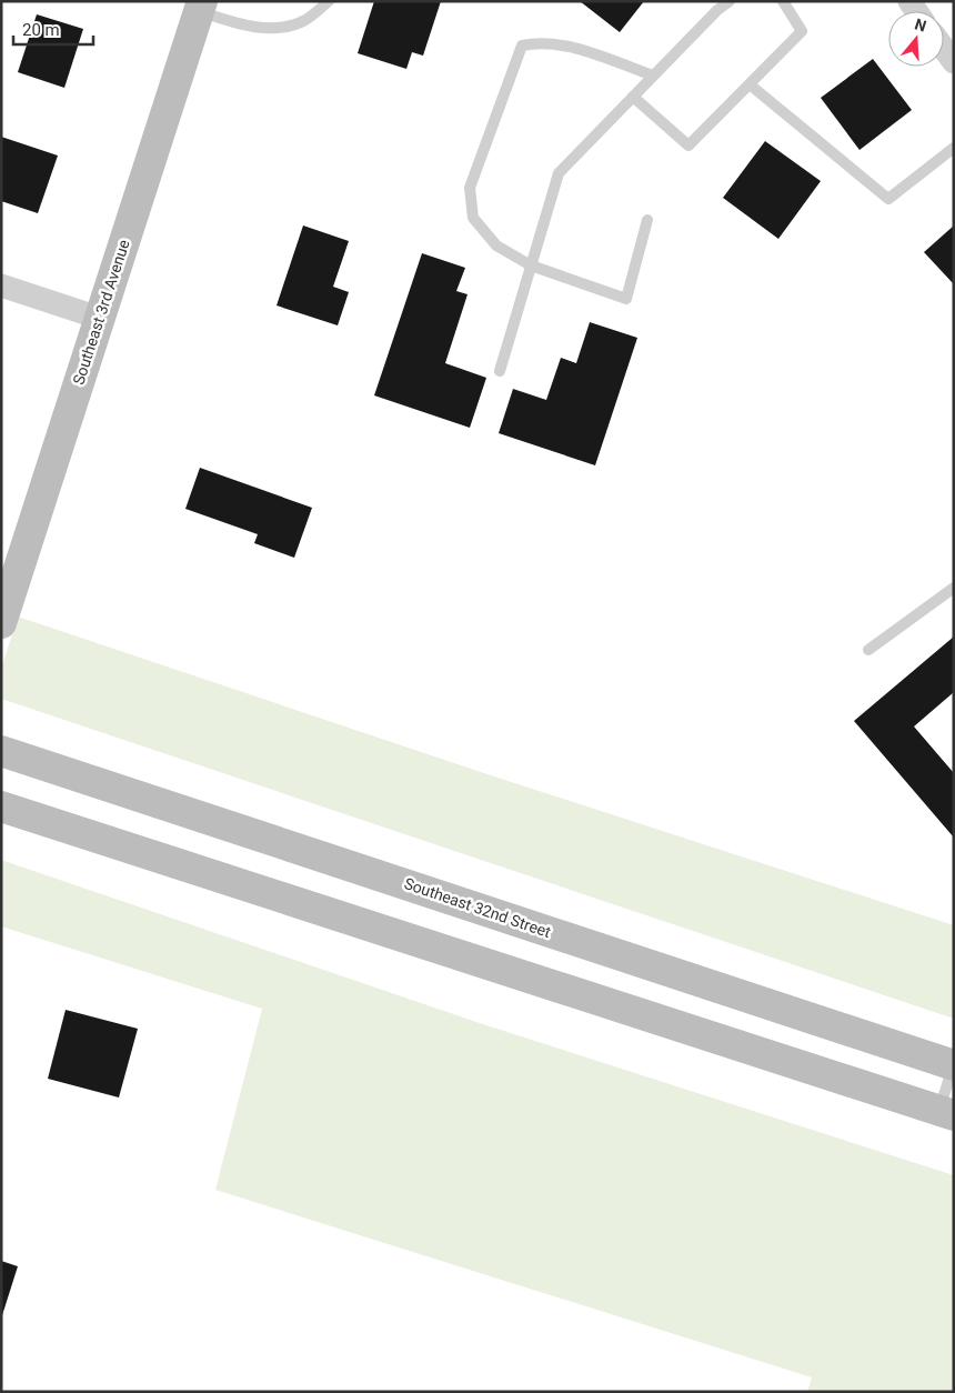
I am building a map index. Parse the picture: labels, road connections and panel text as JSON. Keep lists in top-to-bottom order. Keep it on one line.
{"streets":{"main road":["Southeast 3rd Avenue","Southeast 32nd Street"]},"scale_bar":"20 m","north":"top"}
